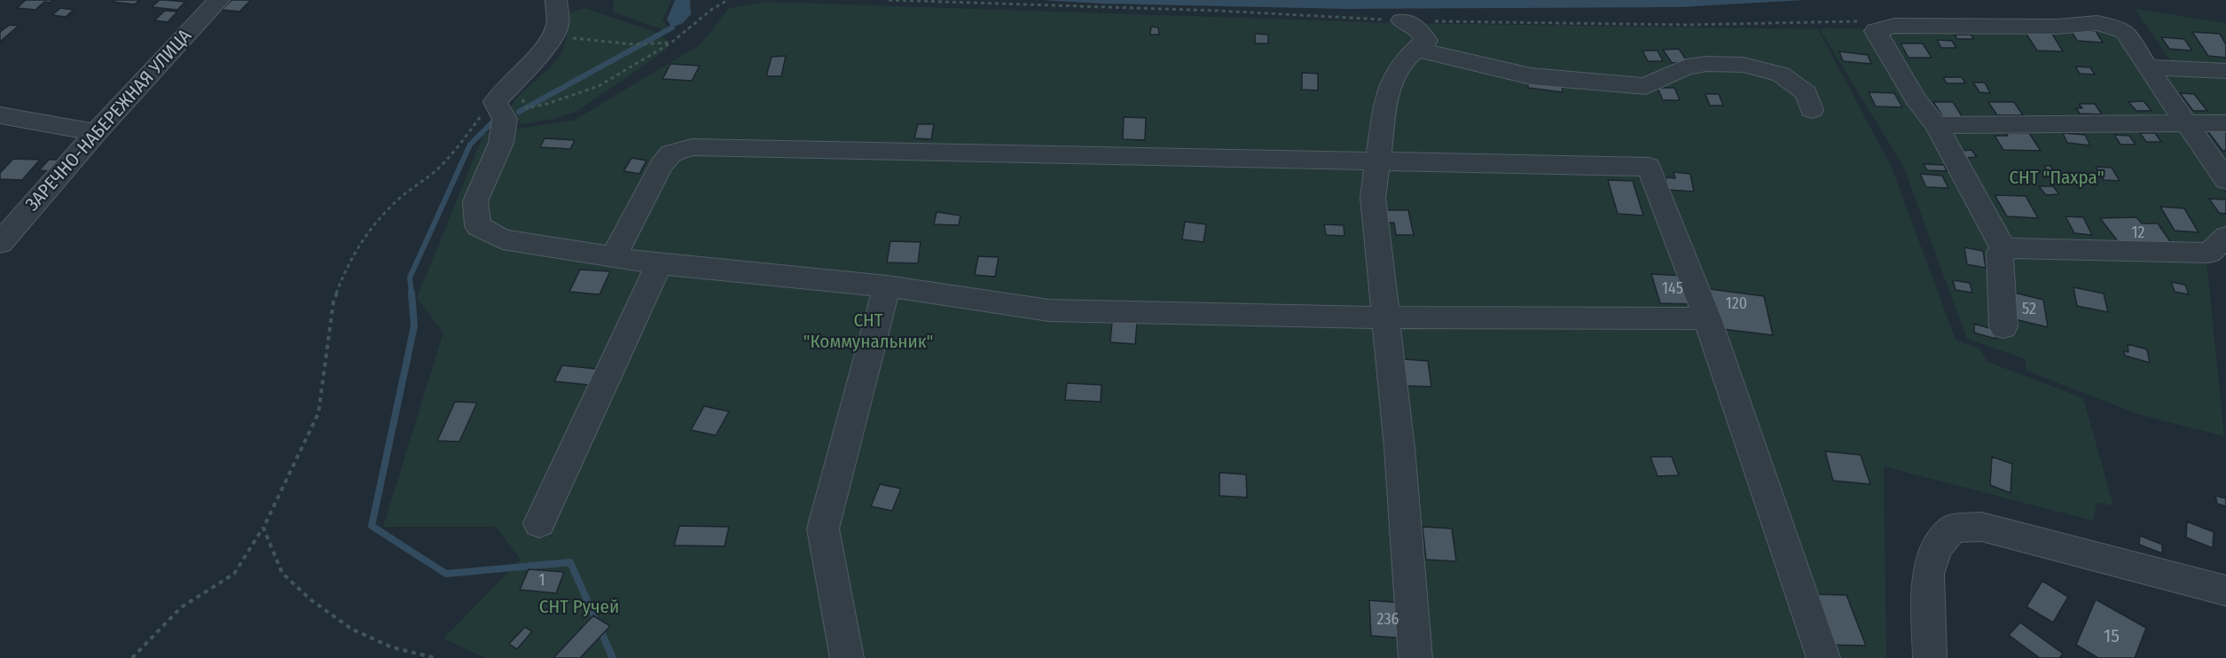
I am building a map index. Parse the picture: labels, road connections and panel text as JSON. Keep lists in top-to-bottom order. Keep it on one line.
{"streets":{"street":["ЗАРЕЧНО-НАБЕРЕЖНАЯ УЛИЦА"]},"parks":["СНТ \"Пахра\"","СНТ \"Коммунальник\"","СНТ Ручей"],"house_numbers":["12","145","120","52","1","236","15"]}
